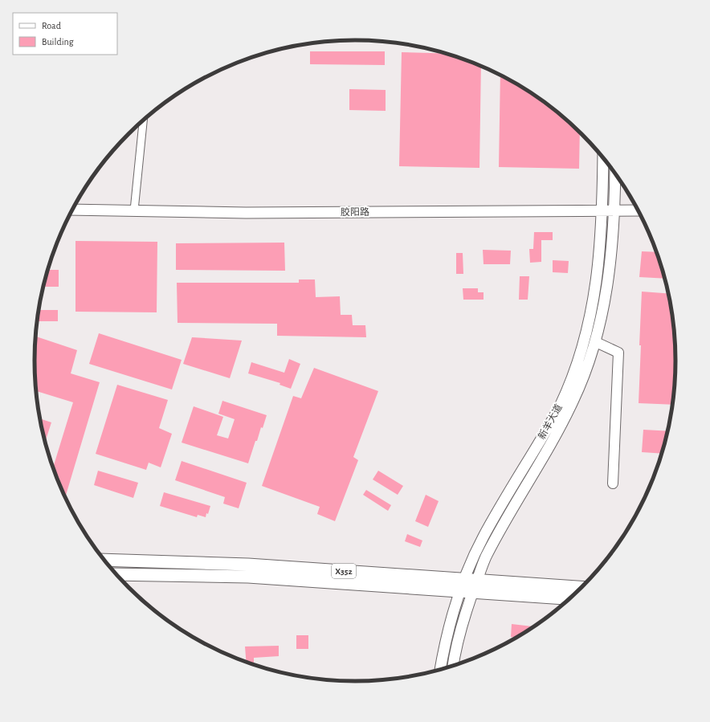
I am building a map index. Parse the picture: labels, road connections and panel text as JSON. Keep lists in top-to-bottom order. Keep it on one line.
{"streets":{"main road":["胶阳路","新羊大道","X352"]},"crossings":[["胶阳路","新羊大道"],["新羊大道","X352"]],"legend":["Road","Building"]}
